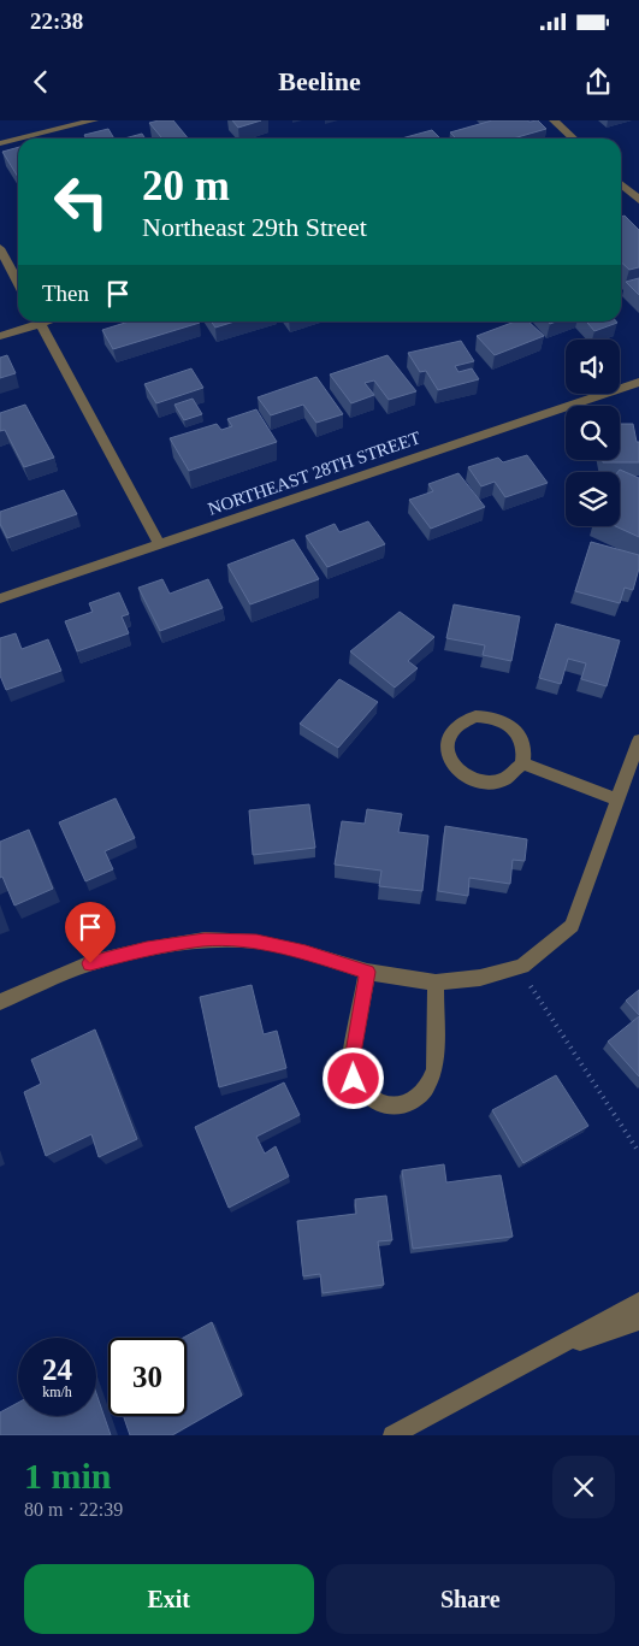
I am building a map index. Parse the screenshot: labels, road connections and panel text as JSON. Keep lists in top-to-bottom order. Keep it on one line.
{"streets":{"street":["NORTHEAST 28TH STREET"]},"page":{"status":"22:38","header":"Beeline","turn":["20 m","Northeast 29th Street"],"then":"Then","speed":"24 km/h","limit":"30","heading":["1 min","80 m · 22:39"],"buttons":["Exit","Share"]}}
